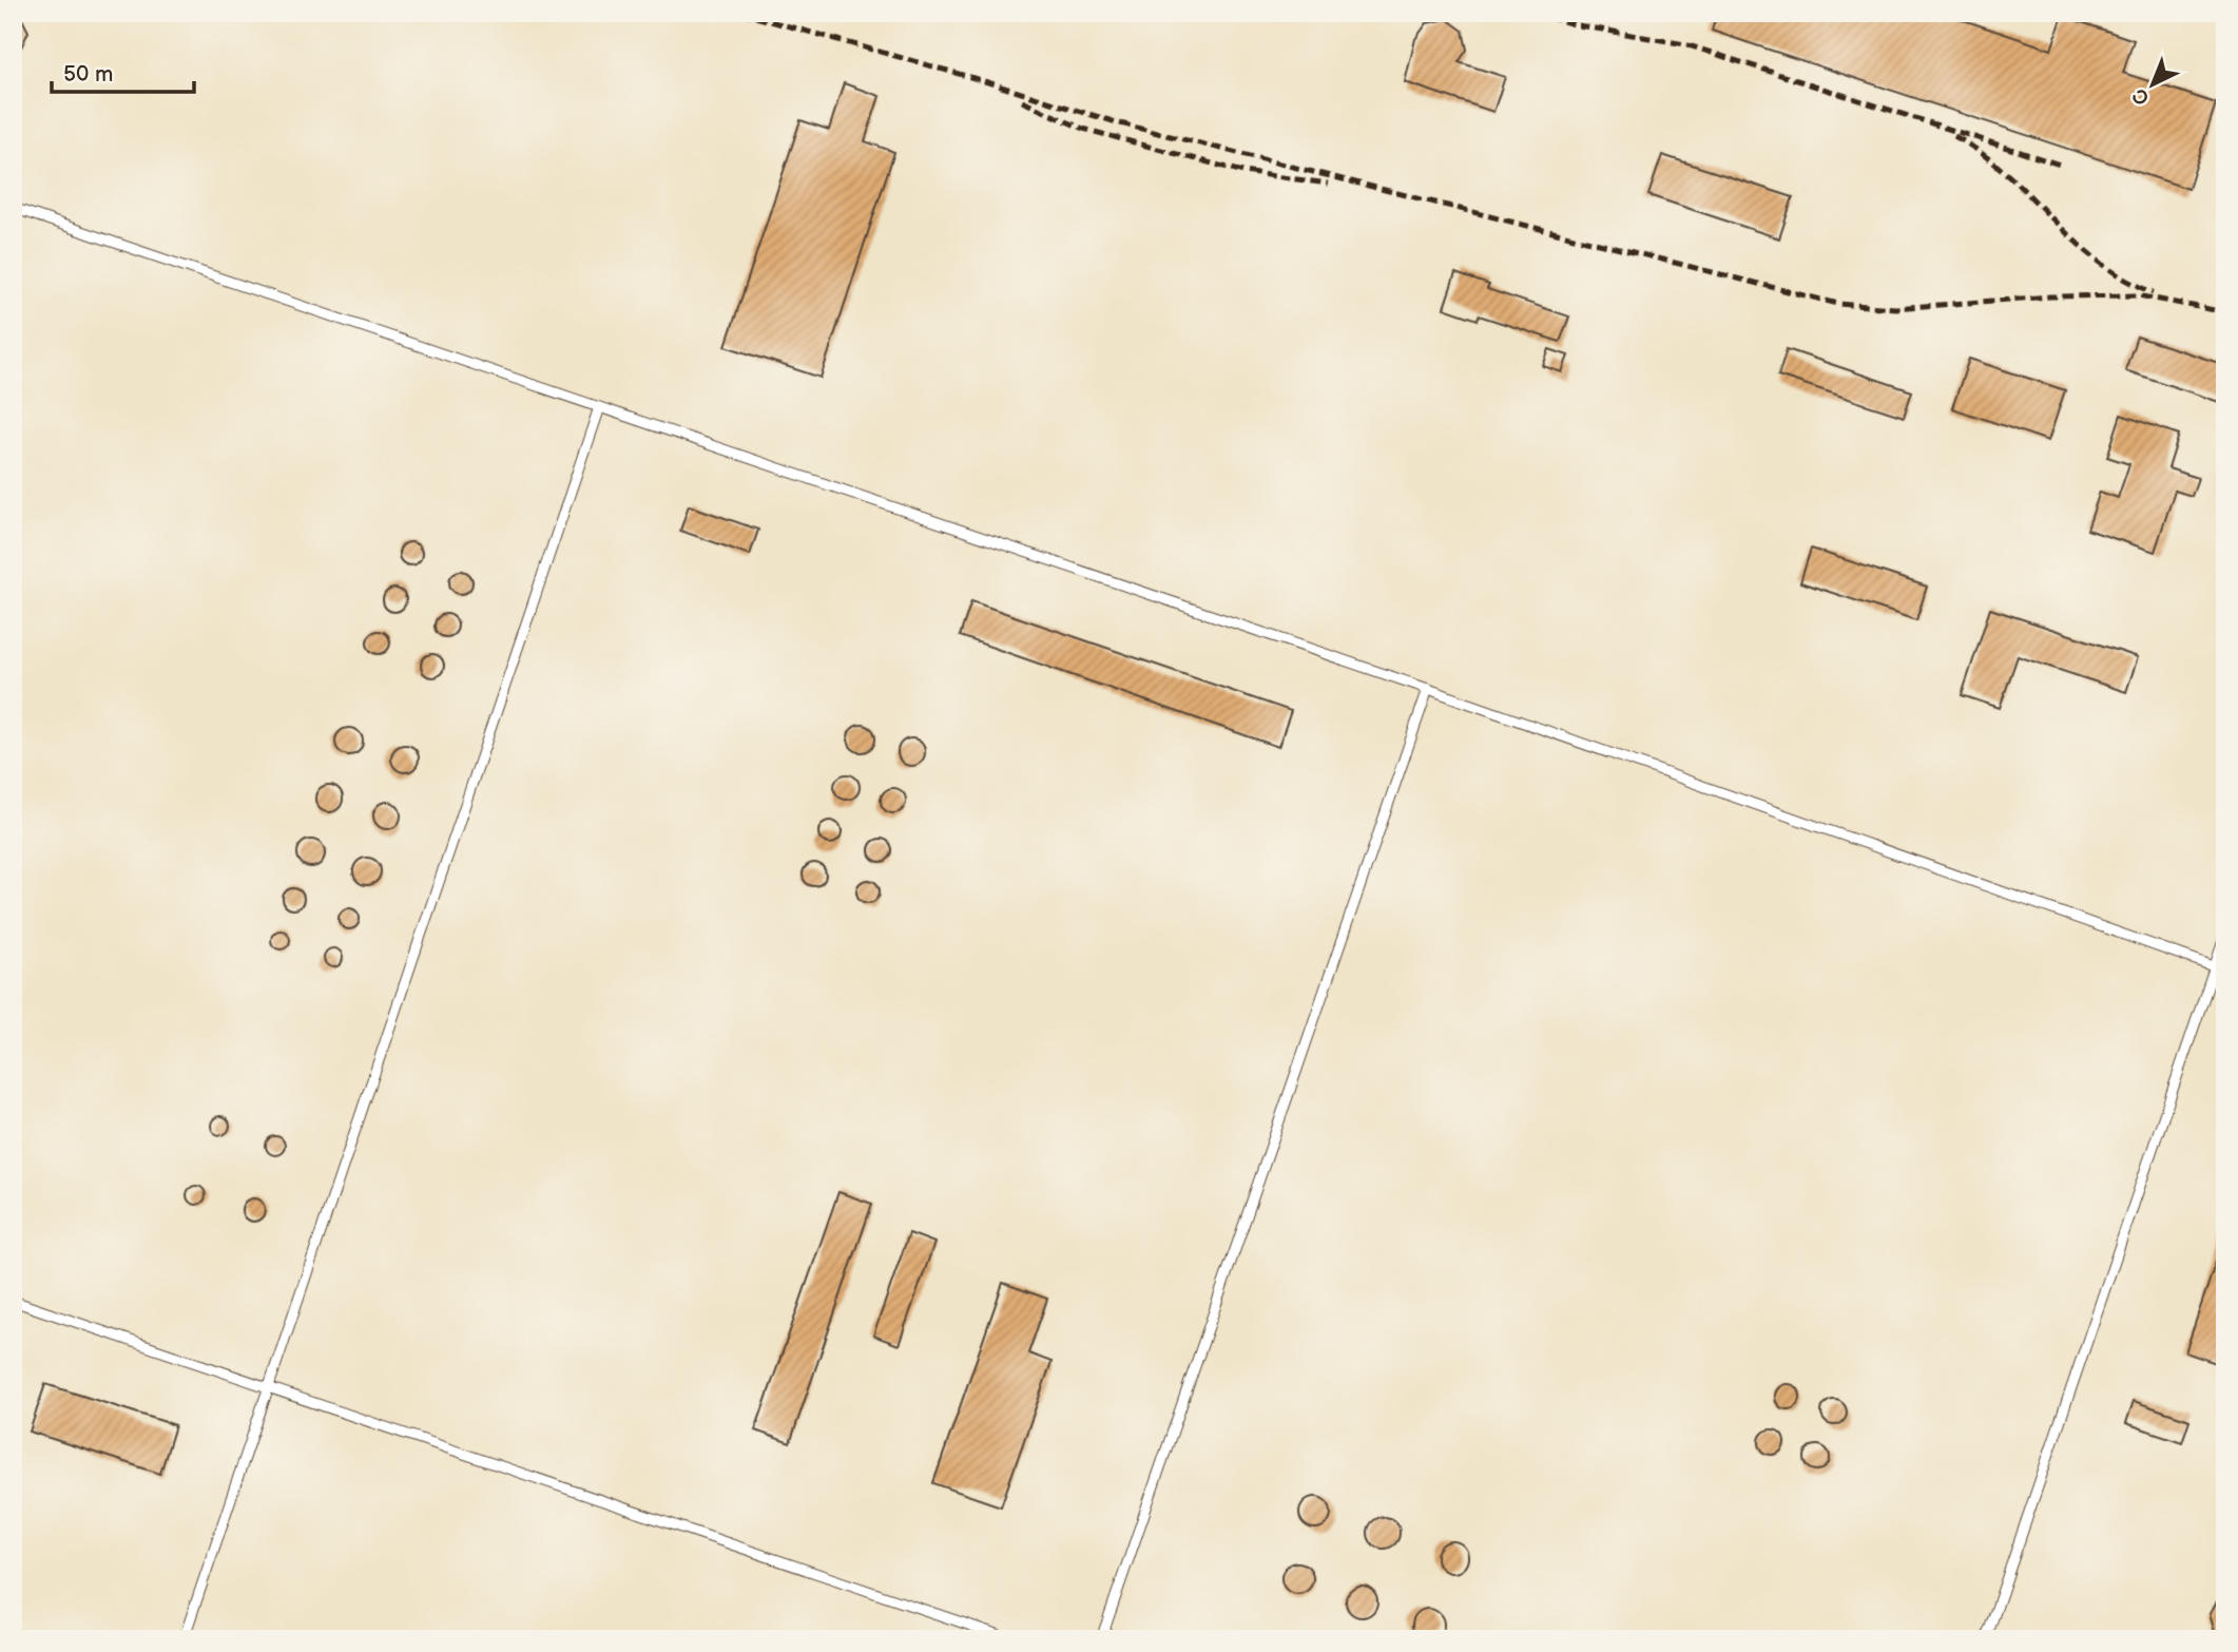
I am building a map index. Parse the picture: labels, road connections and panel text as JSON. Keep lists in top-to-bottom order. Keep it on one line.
{"scale_bar":"50 m","north":"bottom left"}
